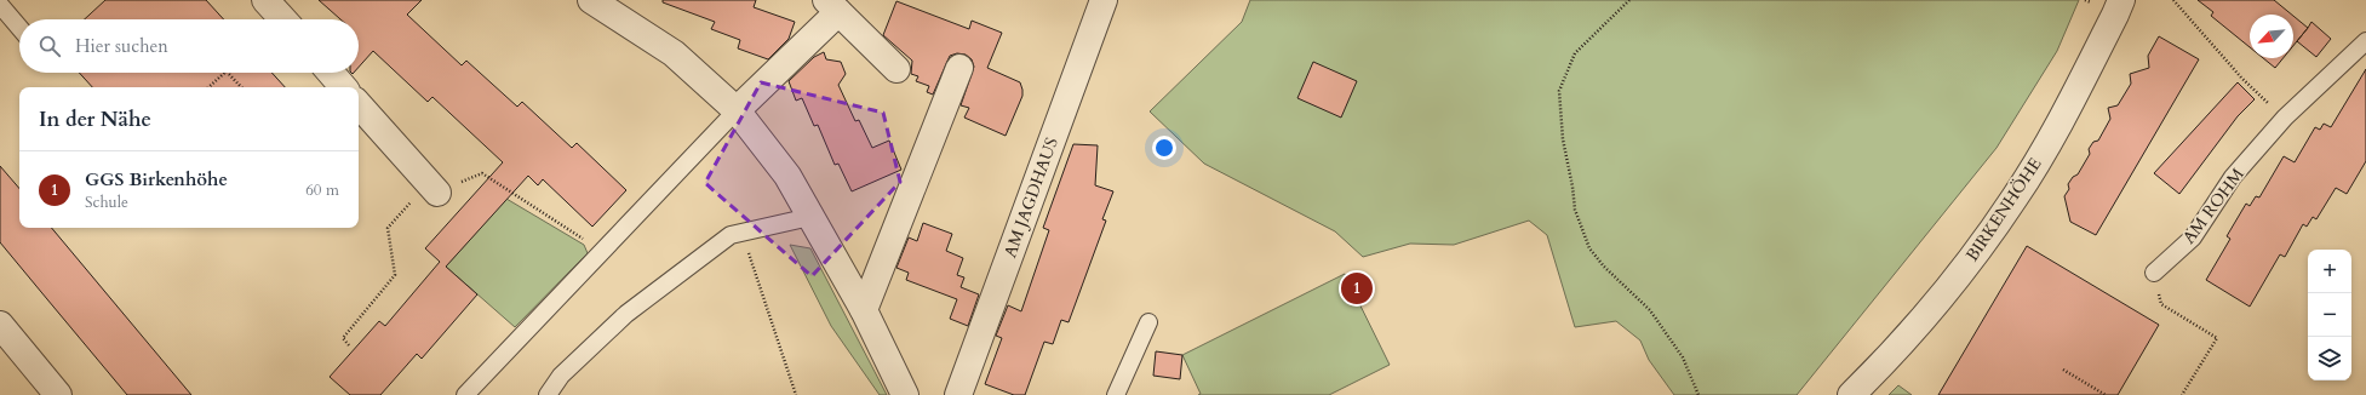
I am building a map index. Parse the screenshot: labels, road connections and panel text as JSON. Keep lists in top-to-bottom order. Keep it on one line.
{"streets":{"street":["AM JAGDHAUS","BIRKENHÖHE"],"lane":["AM ROHM"]},"north":"bottom left","page":{"search":"Hier suchen","heading":"In der Nähe","list":[{"mark":"1","name":"GGS Birkenhöhe","note":"Schule","value":"60 m"}],"map_buttons":["+","−"],"pins":"1"}}
